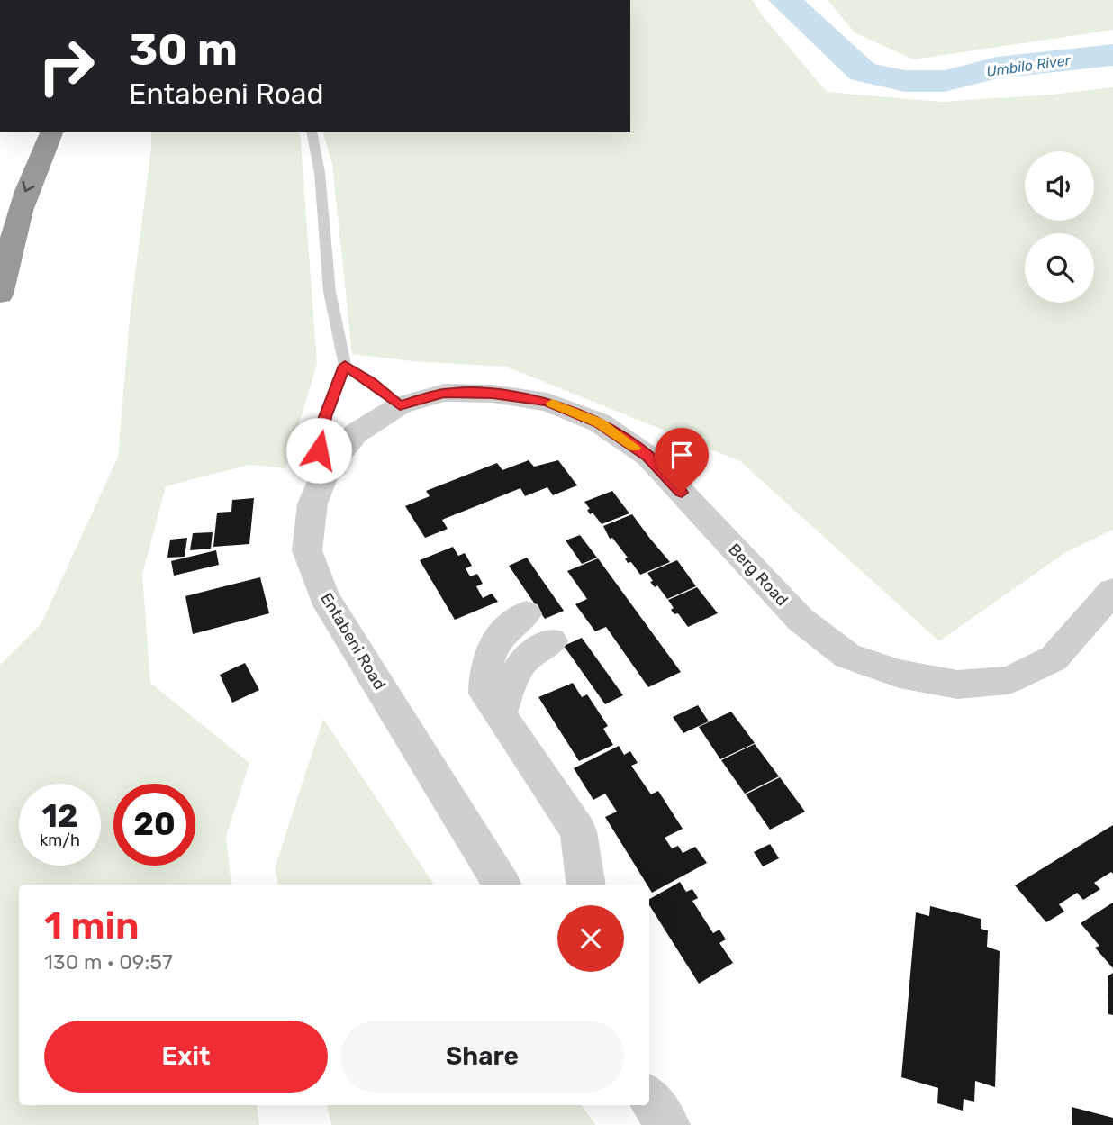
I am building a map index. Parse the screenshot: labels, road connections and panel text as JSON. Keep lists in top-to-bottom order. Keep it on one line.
{"streets":{"street":["Berg Road","Entabeni Road"]},"crossings":[["Berg Road","Entabeni Road"]],"water":["Umbilo River"],"page":{"turn":["30 m","Entabeni Road"],"speed":"12 km/h","limit":"20","heading":["1 min","130 m · 09:57"],"buttons":["Exit","Share"]}}
